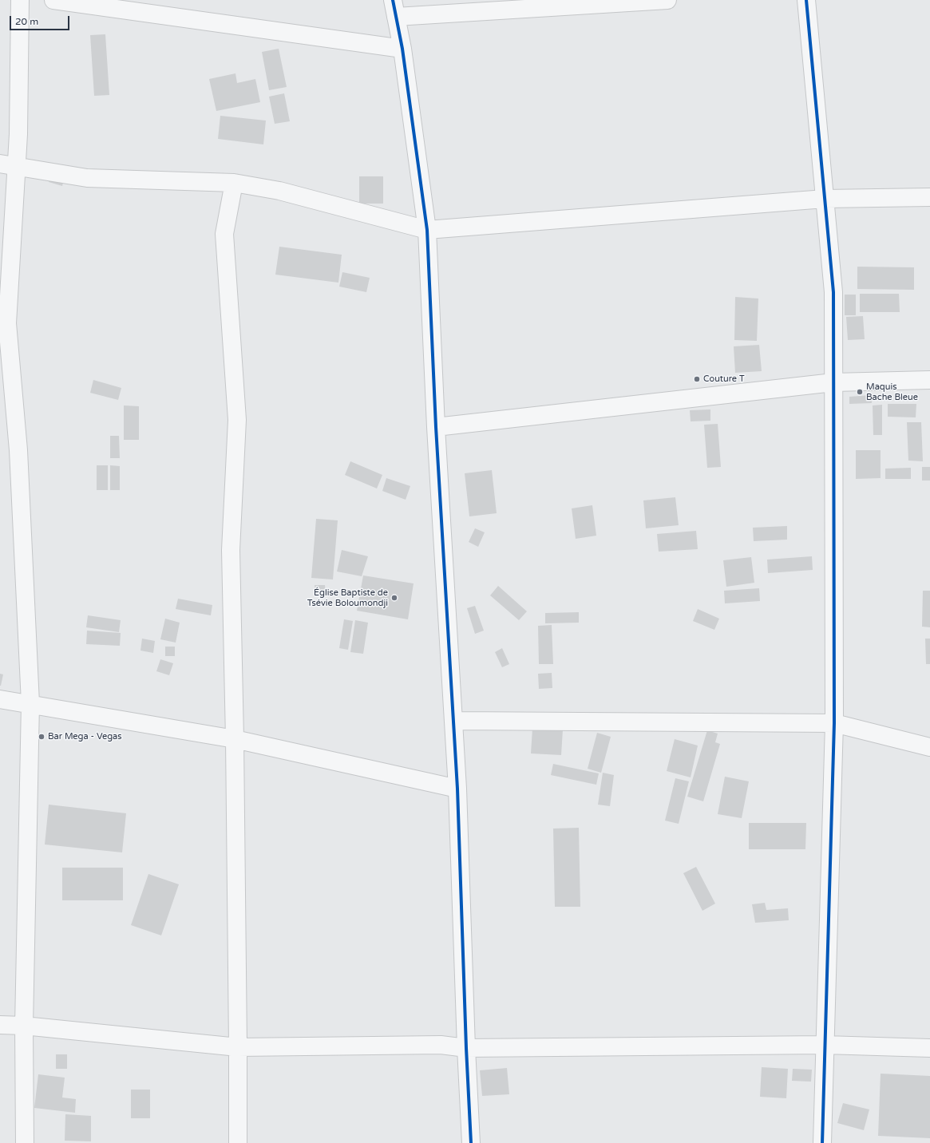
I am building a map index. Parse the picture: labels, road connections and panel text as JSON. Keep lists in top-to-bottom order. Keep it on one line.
{"places":["Couture T","Maquis Bache Bleue","Église Baptiste de Tsévie Boloumondji","Bar Mega - Vegas"],"scale_bar":"20 m"}
